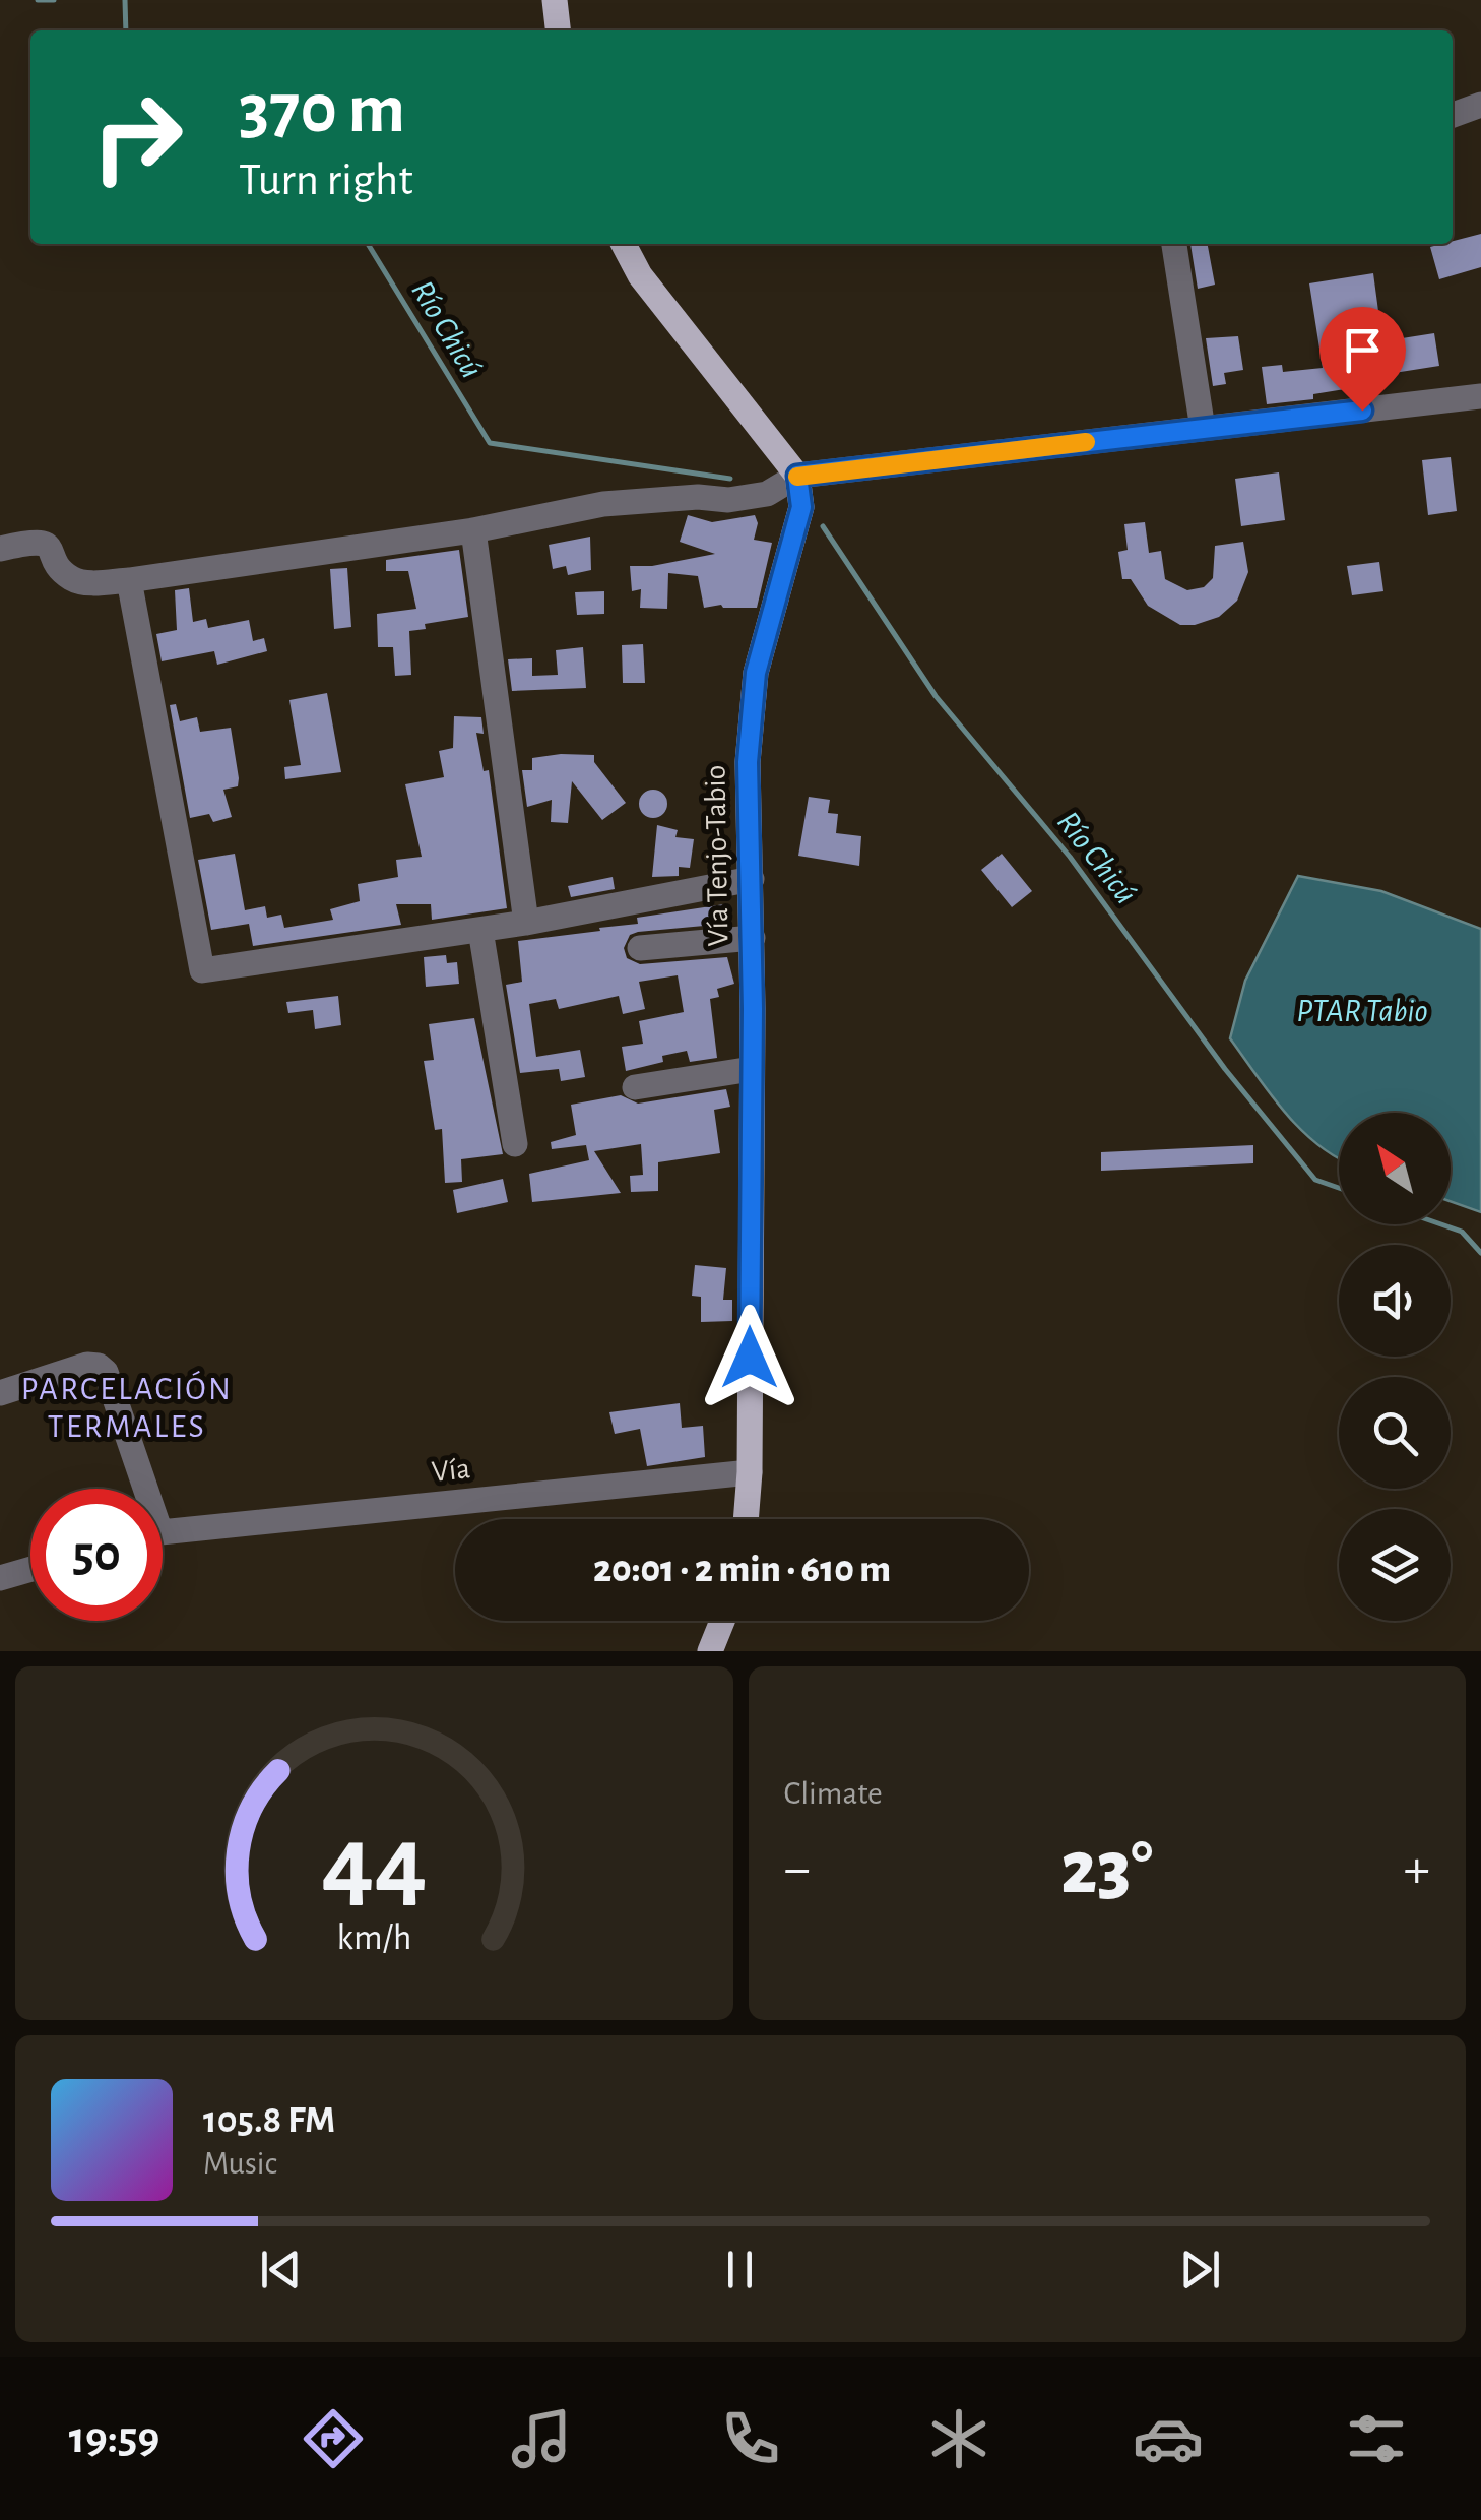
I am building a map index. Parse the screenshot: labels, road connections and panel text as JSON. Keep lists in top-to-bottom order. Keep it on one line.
{"streets":{"main road":["Vía Tenjo-Tabio"],"street":["Vía"]},"crossings":[["Vía Tenjo-Tabio","Vía"]],"districts":["PARCELACIÓN TERMALES"],"water":["Río Chicú","PTAR Tabio"],"north":"top left","page":{"turn":["370 m","Turn right"],"limit":"50","trip":"20:01 · 2 min · 610 m","tile":"Climate","heat":["−","23°","+"],"song":["105.8 FM","Music"],"tabs":"19:59","gauge":["44","km/h"]}}
